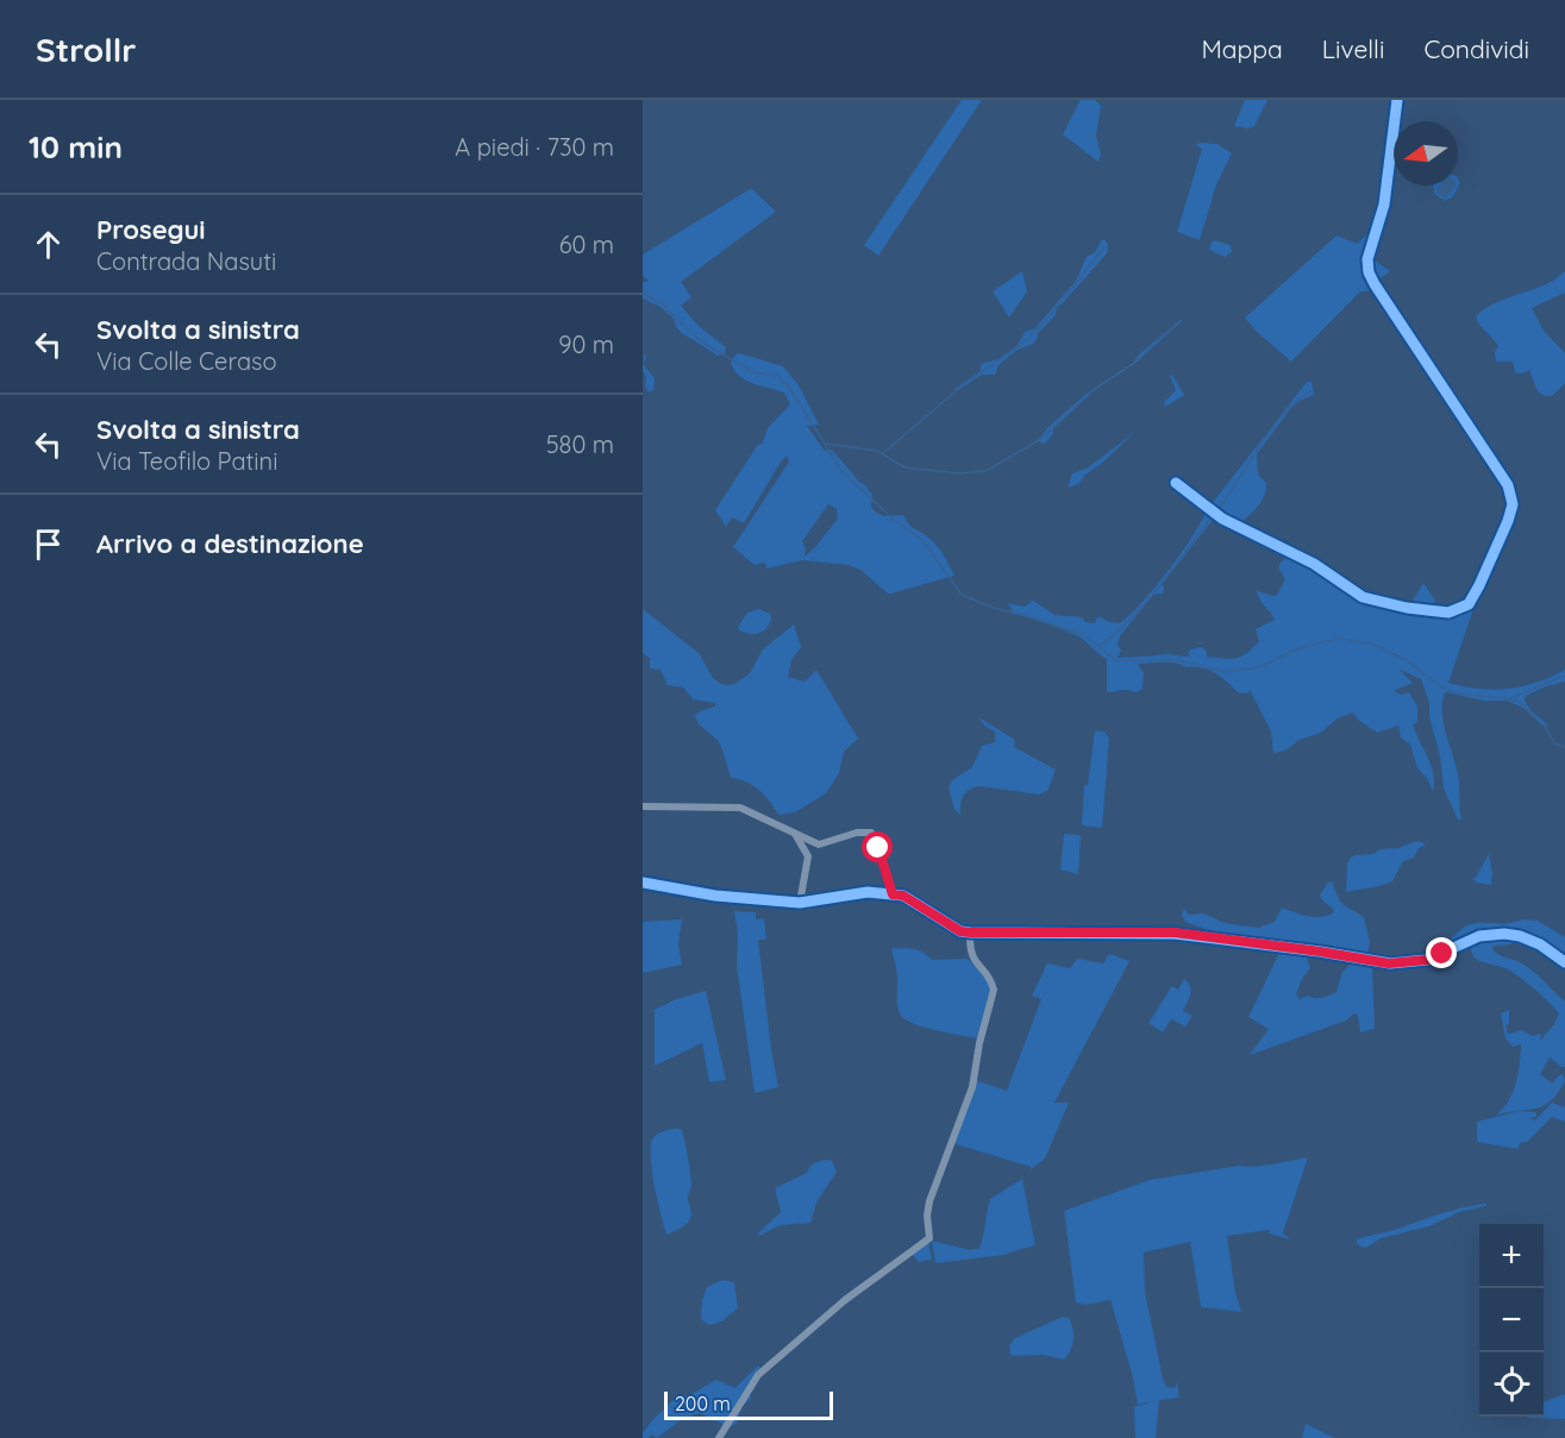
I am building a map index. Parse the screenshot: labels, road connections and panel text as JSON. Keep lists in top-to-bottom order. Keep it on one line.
{"scale_bar":"200 m","north":"left","page":{"header":"Strollr","nav":["Mappa","Livelli","Condividi"],"heading":["10 min","A piedi · 730 m"],"list":[["Prosegui","Contrada Nasuti","60 m"],["Svolta a sinistra","Via Colle Ceraso","90 m"],["Svolta a sinistra","Via Teofilo Patini","580 m"],"Arrivo a destinazione"],"map_buttons":["+","−"],"scale":"200 m"}}
